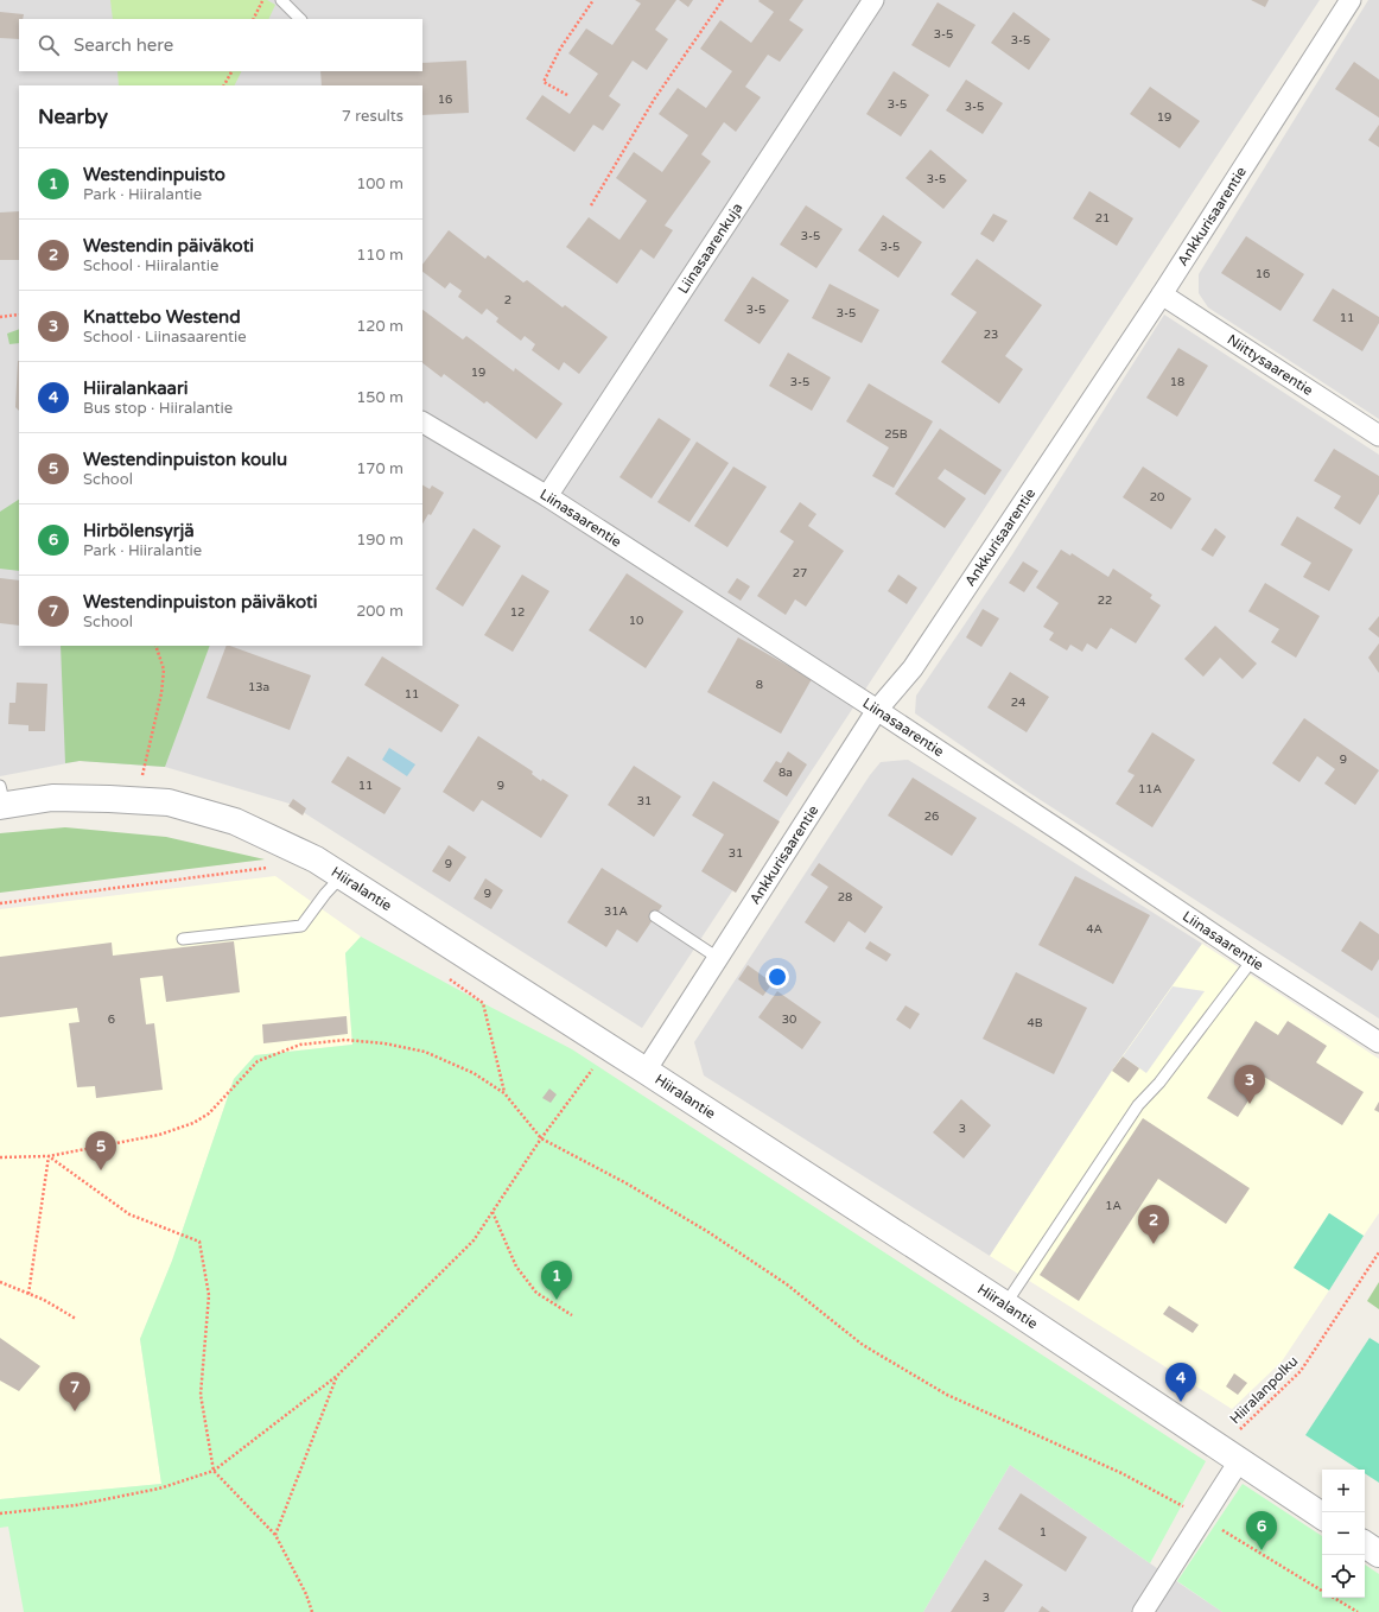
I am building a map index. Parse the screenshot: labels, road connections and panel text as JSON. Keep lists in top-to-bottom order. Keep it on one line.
{"streets":{"street":["Ankkurisaarentie","Liinasaarenkuja","Niittysaarentie","Liinasaarentie","Hiiralantie"],"path":["Hiiralanpolku"]},"crossings":[["Ankkurisaarentie","Niittysaarentie"],["Ankkurisaarentie","Liinasaarentie"],["Ankkurisaarentie","Hiiralantie"],["Liinasaarenkuja","Liinasaarentie"],["Hiiralantie","Hiiralanpolku"]],"house_numbers":["3-5","3-5","16","3-5","3-5","19","3-5","21","3-5","3-5","16","2","3-5","3-5","11","23","19","3-5","18","25B","20","27","22","12","10","8","13a","11","24","9","8a","11","9","11A","31","26","31","9","9","28","31A","4A","6","30","4B","3","1A","1","3"],"page":{"search":"Search here","heading":["Nearby","7 results"],"list":[{"mark":"1","name":"Westendinpuisto","note":"Park · Hiiralantie","value":"100 m"},{"mark":"2","name":"Westendin päiväkoti","note":"School · Hiiralantie","value":"110 m"},{"mark":"3","name":"Knattebo Westend","note":"School · Liinasaarentie","value":"120 m"},{"mark":"4","name":"Hiiralankaari","note":"Bus stop · Hiiralantie","value":"150 m"},{"mark":"5","name":"Westendinpuiston koulu","note":"School","value":"170 m"},{"mark":"6","name":"Hirbölensyrjä","note":"Park · Hiiralantie","value":"190 m"},{"mark":"7","name":"Westendinpuiston päiväkoti","note":"School","value":"200 m"}],"pins":["3","5","2","1","4","7","6"],"map_buttons":["+","−"]}}
